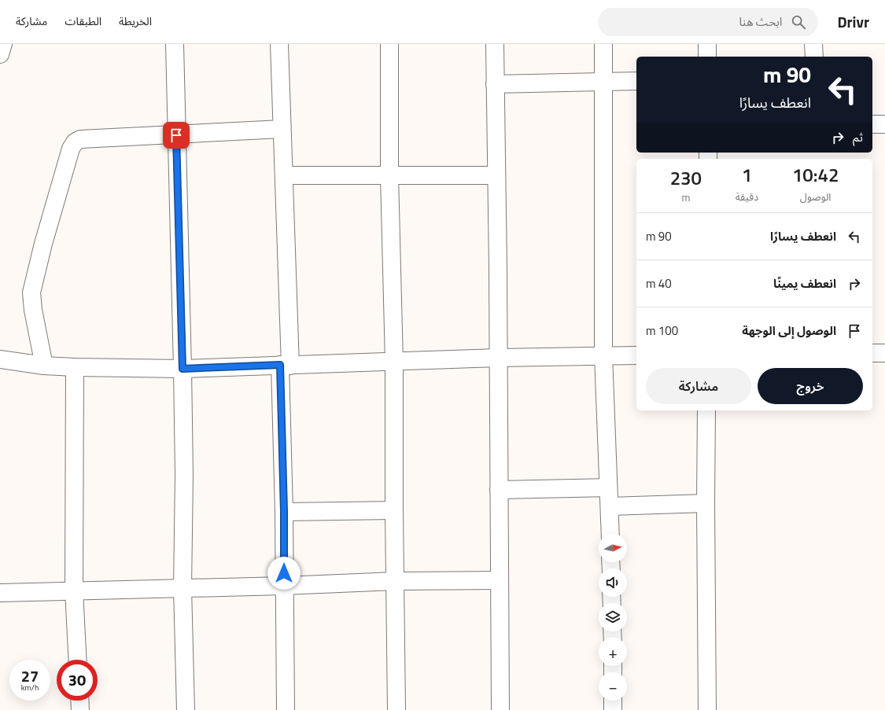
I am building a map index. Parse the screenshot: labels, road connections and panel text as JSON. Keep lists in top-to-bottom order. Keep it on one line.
{"north":"right","page":{"header":"Drivr","search":"ابحث هنا","nav":["الخريطة","الطبقات","مشاركة"],"turn":["90 m","انعطف يسارًا"],"then":"ثم","eta":["10:42","الوصول","1","دقيقة","230","m"],"list":[{"name":"انعطف يسارًا","value":"90 m"},{"name":"انعطف يمينًا","value":"40 m"},{"name":"الوصول إلى الوجهة","value":"100 m"}],"buttons":["خروج","مشاركة"],"map_buttons":["+","−"],"speed":"27 km/h","limit":"30"}}
